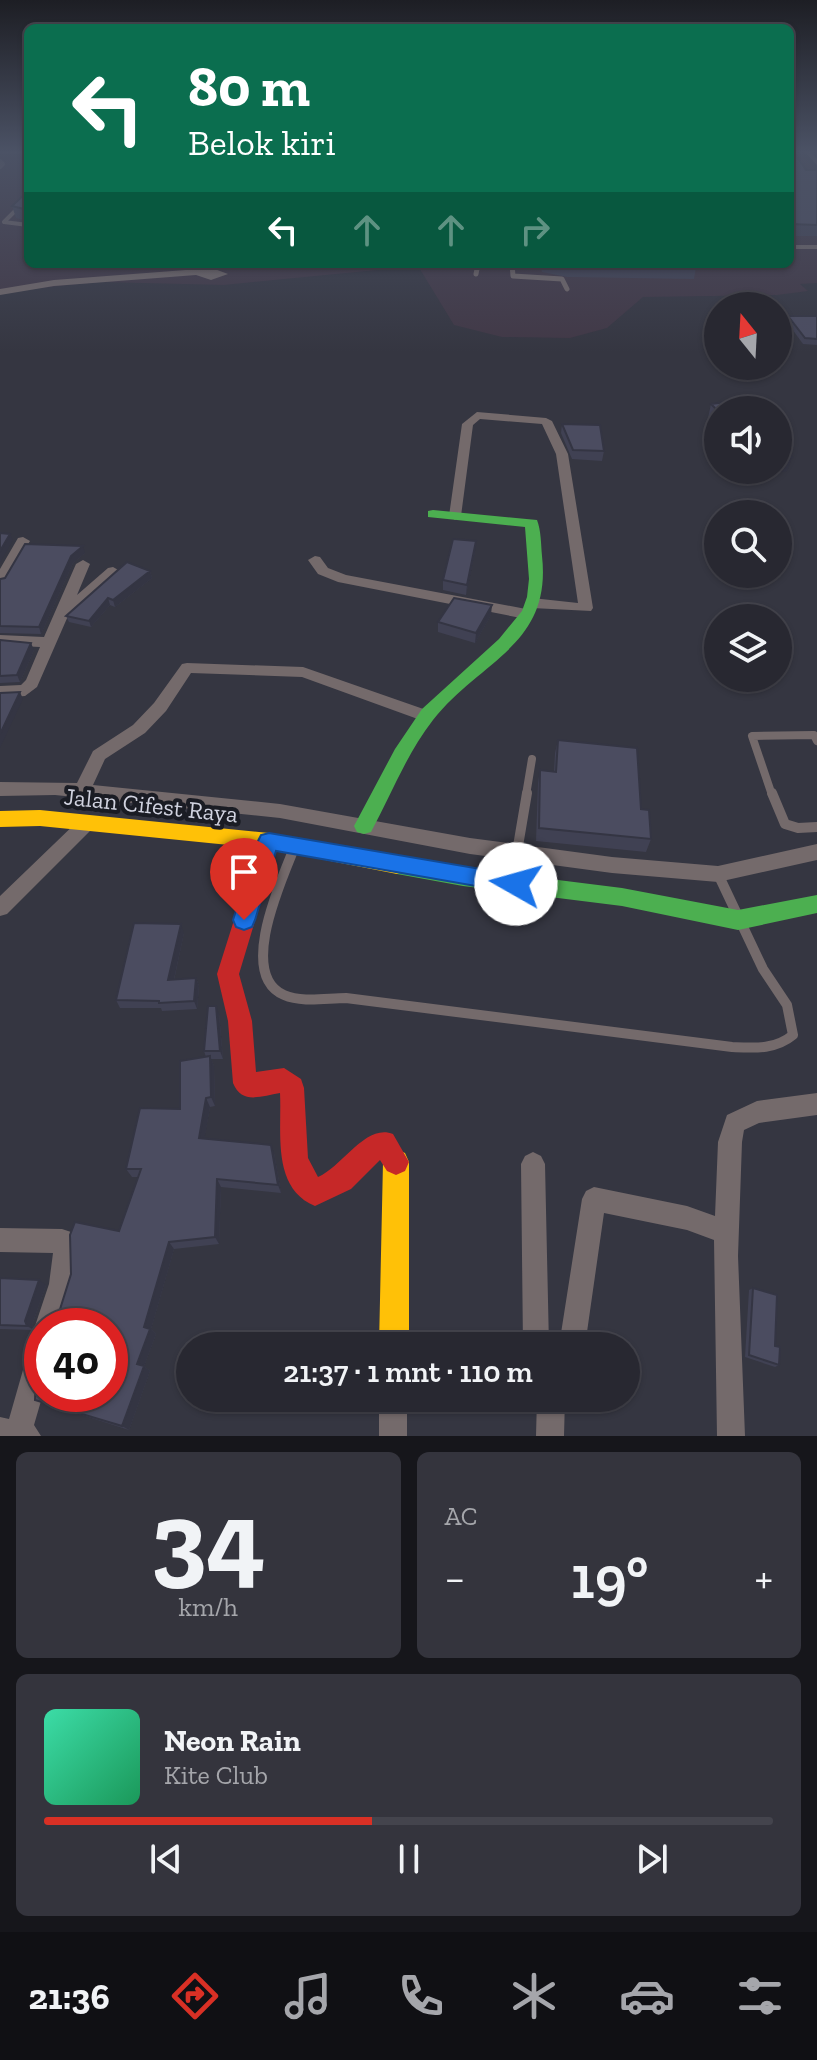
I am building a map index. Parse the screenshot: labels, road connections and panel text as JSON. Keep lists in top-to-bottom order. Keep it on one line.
{"streets":{"street":["Jalan Cifest Raya"]},"north":"top","page":{"turn":["80 m","Belok kiri"],"limit":"40","trip":"21:37 · 1 mnt · 110 m","tile":[["34","km/h"],"AC"],"heat":["−","19°","+"],"song":["Neon Rain","Kite Club"],"tabs":"21:36"}}
